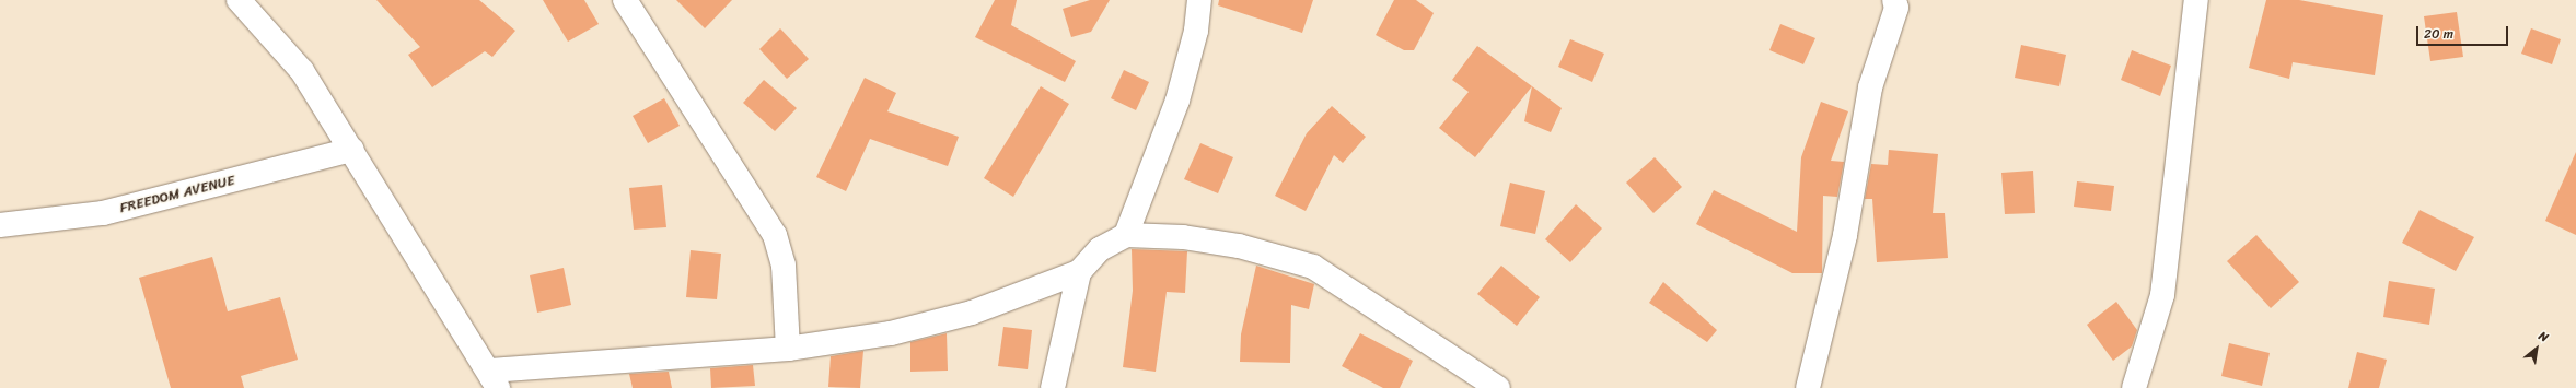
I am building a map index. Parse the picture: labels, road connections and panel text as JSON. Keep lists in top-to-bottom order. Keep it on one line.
{"streets":{"street":["FREEDOM AVENUE"]},"scale_bar":"20 m","north":"top right"}
